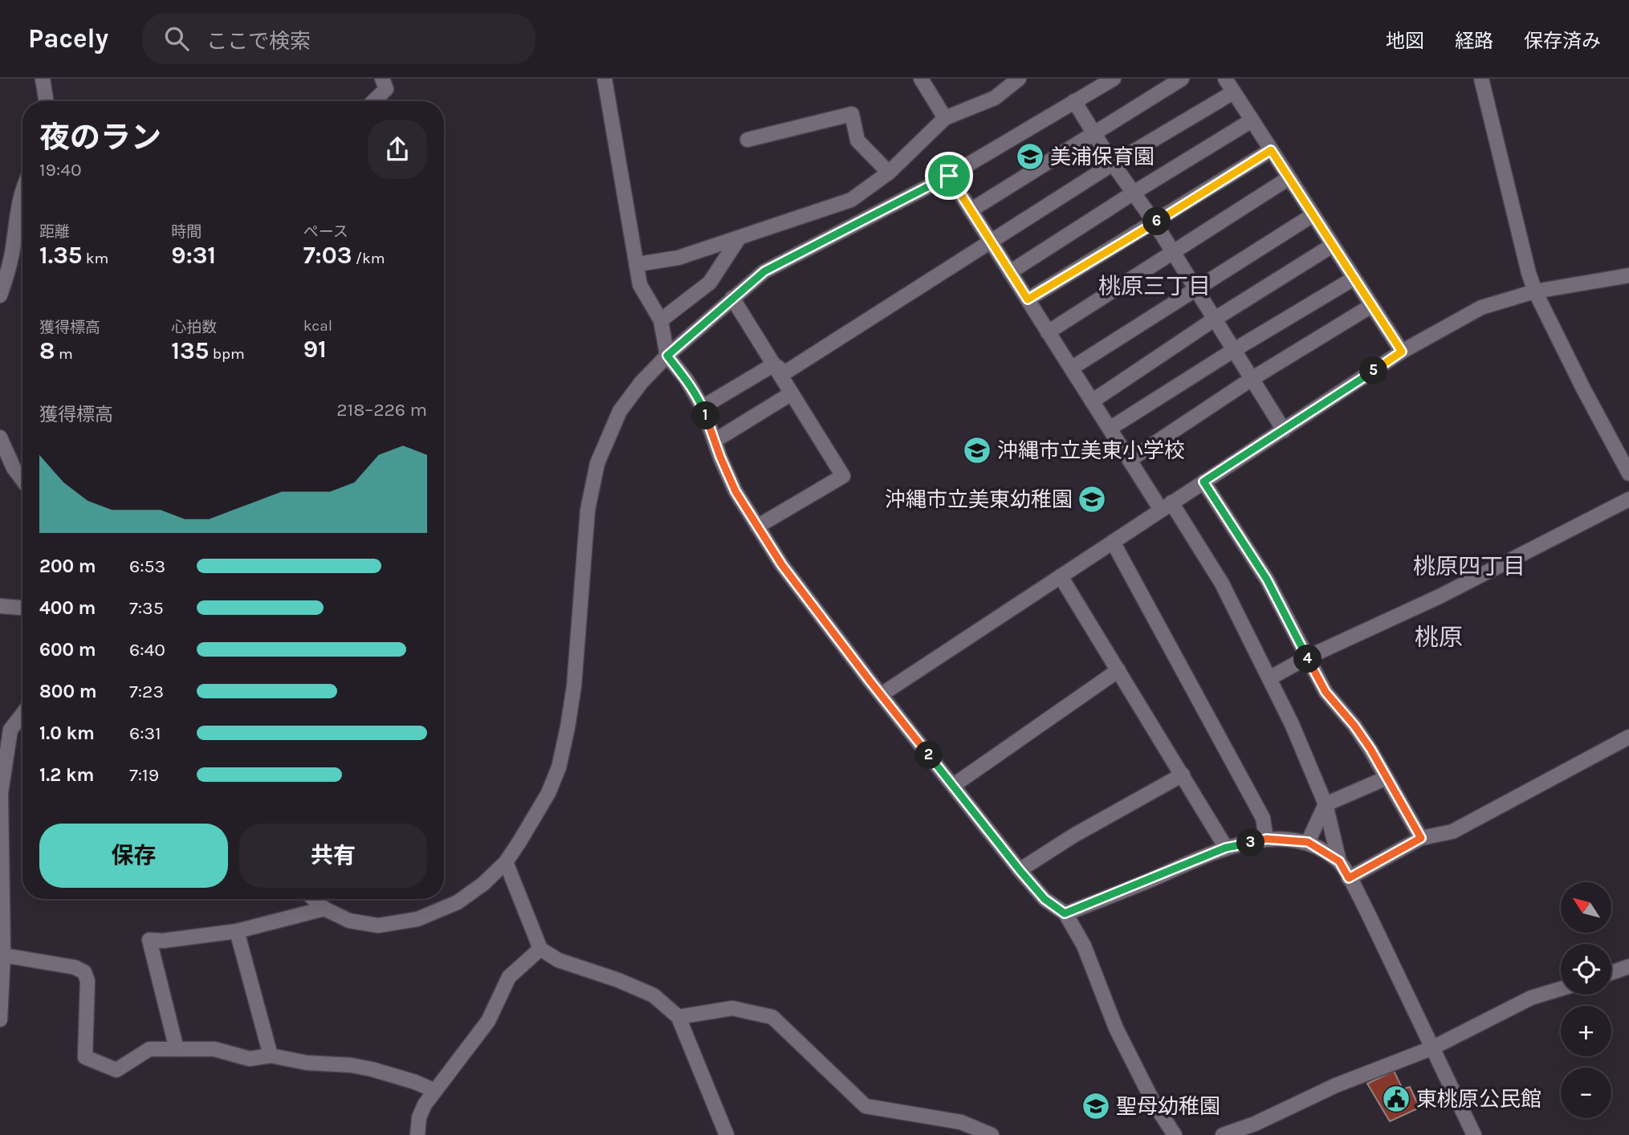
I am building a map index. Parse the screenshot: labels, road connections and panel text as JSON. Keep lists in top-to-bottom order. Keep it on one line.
{"districts":["桃原三丁目","桃原四丁目","桃原"],"places":{"school or university":["美浦保育園","沖縄市立美東小学校","沖縄市立美東幼稚園","聖母幼稚園"],"public building":["東桃原公民館"]},"north":"top left","page":{"header":"Pacely","search":"ここで検索","nav":["地図","経路","保存済み"],"heading":["夜のラン","19:40"],"stats":[["距離","1.35 km"],["時間","9:31"],["ペース","7:03 /km"],["獲得標高","8 m"],["心拍数","135 bpm"],["kcal","91"]],"pins":["6","5","1","4","2","3"],"chart":["獲得標高","218–226 m"],"list":[{"name":"200 m","note":"6:53"},{"name":"400 m","note":"7:35"},{"name":"600 m","note":"6:40"},{"name":"800 m","note":"7:23"},{"name":"1.0 km","note":"6:31"},{"name":"1.2 km","note":"7:19"}],"buttons":["保存","共有"],"map_buttons":["+","−"]}}
